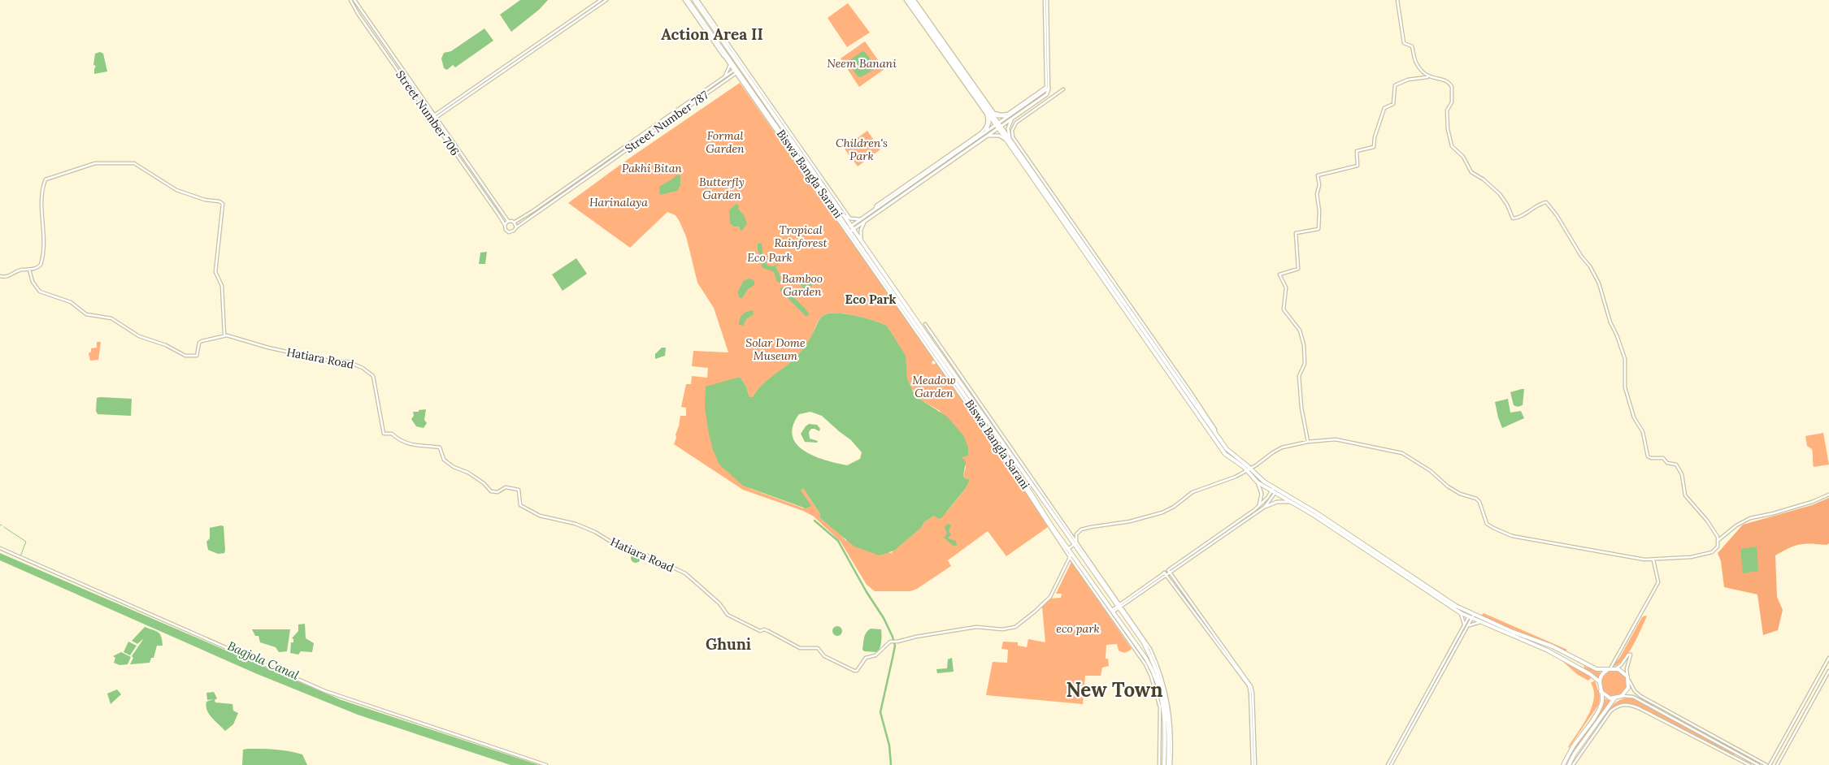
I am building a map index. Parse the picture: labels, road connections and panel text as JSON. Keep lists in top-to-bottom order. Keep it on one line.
{"streets":{"main road":["Biswa Bangla Sarani"],"street":["Street Number 706","Street Number 787","Hatiara Road"]},"crossings":[["Street Number 706","Street Number 787"],["Street Number 787","Biswa Bangla Sarani"],["Biswa Bangla Sarani","Hatiara Road"]],"districts":["Action Area II","Eco Park","Ghuni","New Town"],"water":["Bagjola Canal"],"parks":["Neem Banani","Formal Garden","Children's Park","Pakhi Bitan","Butterfly Garden","Harinalaya","Tropical Rainforest","Eco Park","Bamboo Garden","Solar Dome Museum","Meadow Garden","eco park"]}
